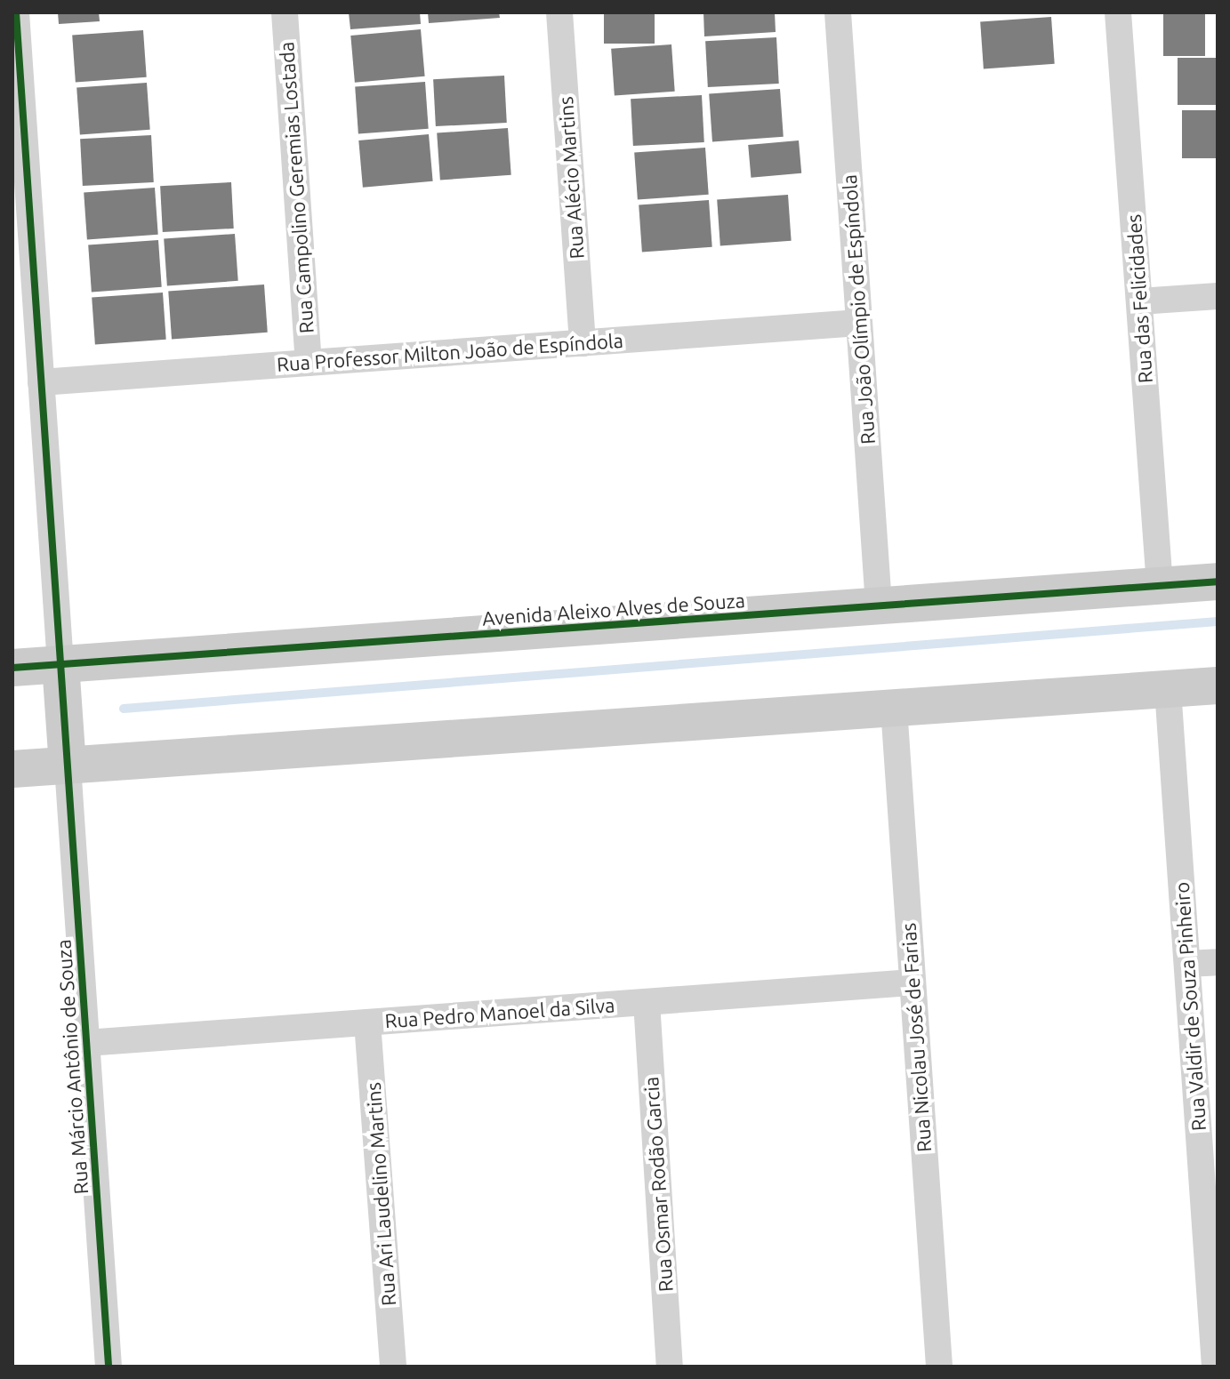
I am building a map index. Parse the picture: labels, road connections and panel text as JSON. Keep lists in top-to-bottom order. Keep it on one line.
{"streets":{"street":["Rua Alécio Martins","Rua Campolino Geremias Lostada","Rua das Felicidades","Rua João Olímpio de Espíndola","Rua Professor Milton João de Espíndola","Avenida Aleixo Alves de Souza","Rua Valdir de Souza Pinheiro","Rua Pedro Manoel da Silva","Rua Nicolau José de Farias","Rua Márcio Antônio de Souza","Rua Osmar Rodão Garcia","Rua Ari Laudelino Martins"]},"crossings":[["Rua Alécio Martins","Rua Professor Milton João de Espíndola"],["Rua Campolino Geremias Lostada","Rua Professor Milton João de Espíndola"],["Rua das Felicidades","Avenida Aleixo Alves de Souza"],["Rua João Olímpio de Espíndola","Rua Professor Milton João de Espíndola"],["Rua João Olímpio de Espíndola","Avenida Aleixo Alves de Souza"],["Rua Pedro Manoel da Silva","Rua Nicolau José de Farias"],["Rua Pedro Manoel da Silva","Rua Márcio Antônio de Souza"],["Rua Pedro Manoel da Silva","Rua Osmar Rodão Garcia"],["Rua Pedro Manoel da Silva","Rua Ari Laudelino Martins"]]}
